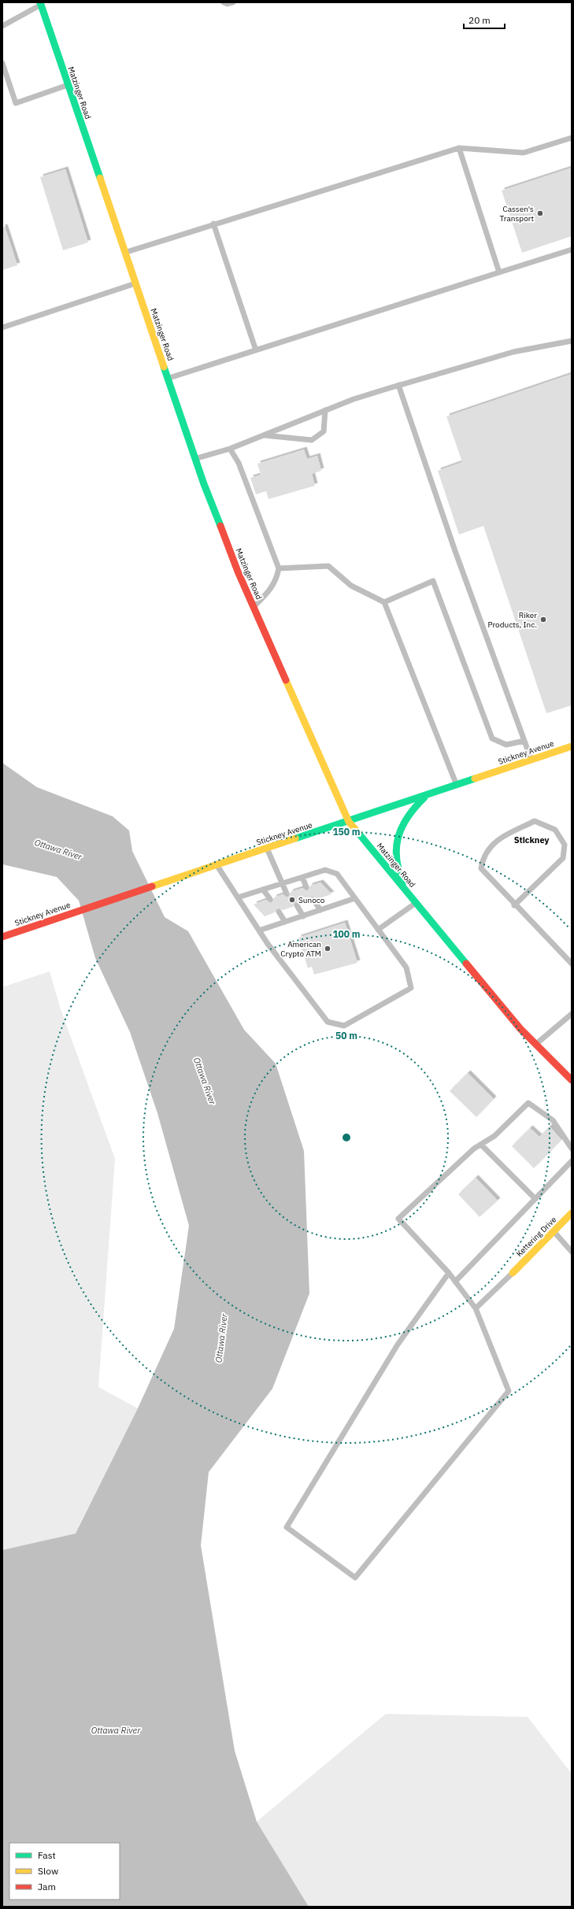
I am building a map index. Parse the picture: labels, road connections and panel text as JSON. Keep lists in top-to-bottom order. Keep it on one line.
{"streets":{"street":["Matzinger Road","Stickney Avenue","Kettering Drive"]},"crossings":[["Matzinger Road","Stickney Avenue"]],"districts":["Stickney"],"water":["Ottawa River"],"places":["Cassen's Transport","Riker Products, Inc.","Sunoco","American Crypto ATM"],"legend":["Fast","Slow","Jam"],"scale_bar":"20 m","rings":["150 m","100 m","50 m"]}
